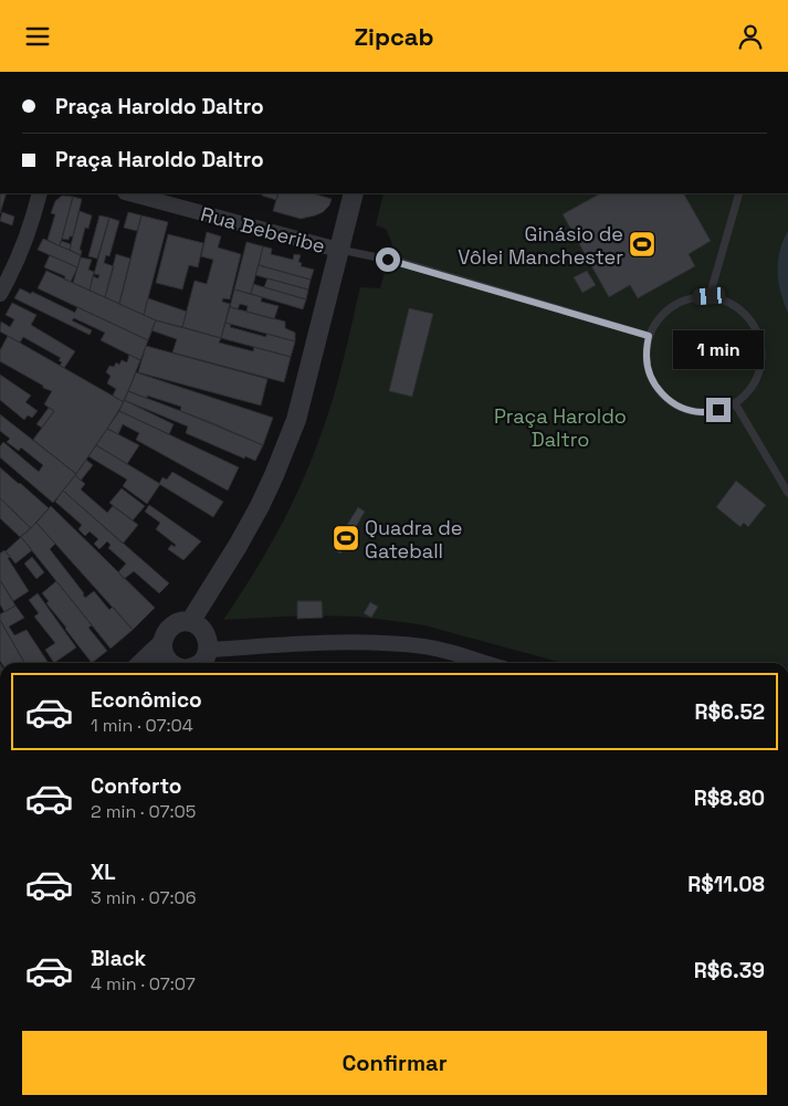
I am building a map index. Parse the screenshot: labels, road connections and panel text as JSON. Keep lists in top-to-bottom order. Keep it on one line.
{"streets":{"street":["Rua Beberibe"]},"parks":["Praça Haroldo Daltro"],"places":{"sports":["Ginásio de Vôlei Manchester","Quadra de Gateball"]},"page":{"header":"Zipcab","banner":["Praça Haroldo Daltro","Praça Haroldo Daltro"],"bubble":"1 min","list":[{"name":"Econômico","note":"1 min · 07:04","value":"R$6.52"},{"name":"Conforto","note":"2 min · 07:05","value":"R$8.80"},{"name":"XL","note":"3 min · 07:06","value":"R$11.08"},{"name":"Black","note":"4 min · 07:07","value":"R$6.39"}],"buttons":"Confirmar"}}
